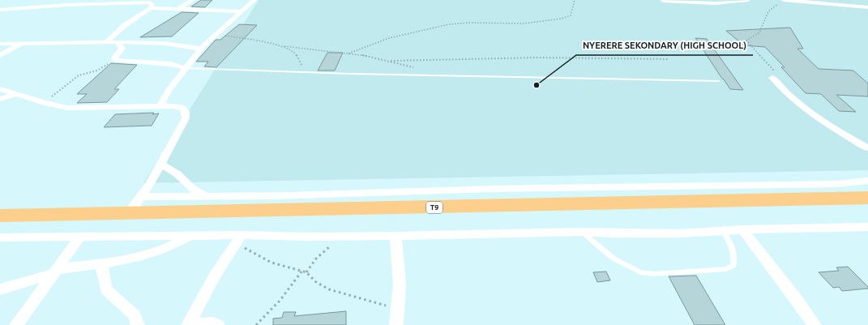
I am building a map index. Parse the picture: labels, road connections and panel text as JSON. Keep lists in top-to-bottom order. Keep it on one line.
{"streets":{"highway":["T9"]},"places":["NYERERE SEKONDARY (HIGH SCHOOL)"]}
